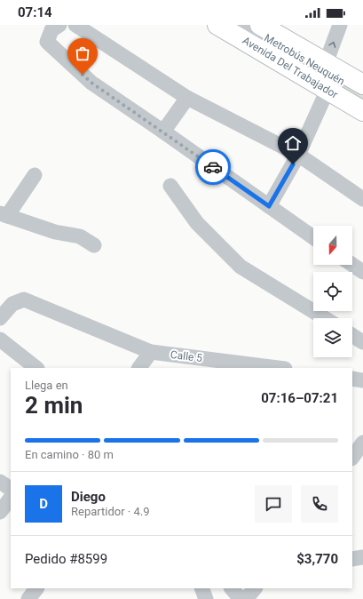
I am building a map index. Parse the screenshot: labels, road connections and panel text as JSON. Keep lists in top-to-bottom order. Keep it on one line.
{"streets":{"main road":["Avenida Del Trabajador"],"street":["Metrobús Neuquén","Calle 5"]},"north":"bottom","page":{"status":"07:14","heading":["2 min","Llega en","07:16–07:21"],"panel":["Diego","Repartidor · 4.9","Pedido #8599","$3,770"],"bar":"En camino · 80 m","round":"D"}}
